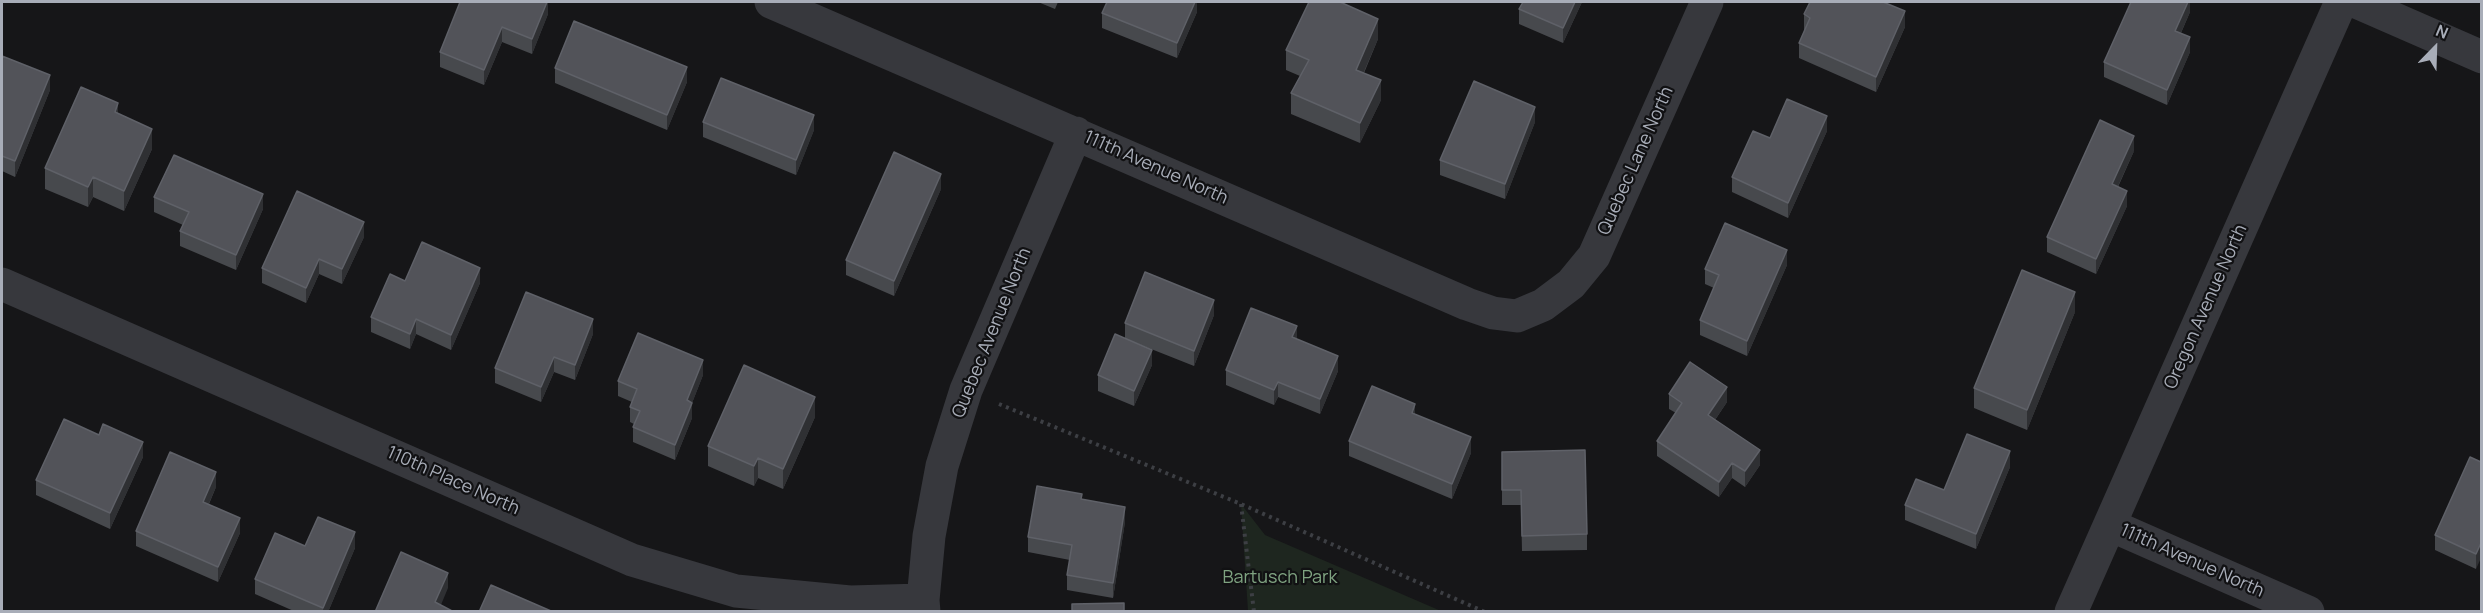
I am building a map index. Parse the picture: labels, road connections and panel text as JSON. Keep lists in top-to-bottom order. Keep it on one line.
{"streets":{"street":["Quebec Lane North","111th Avenue North","Oregon Avenue North","Quebec Avenue North","110th Place North"]},"crossings":[["Quebec Lane North","111th Avenue North"],["111th Avenue North","Oregon Avenue North"],["111th Avenue North","Quebec Avenue North"],["Quebec Avenue North","110th Place North"]],"parks":["Bartusch Park"],"north":"top right"}
